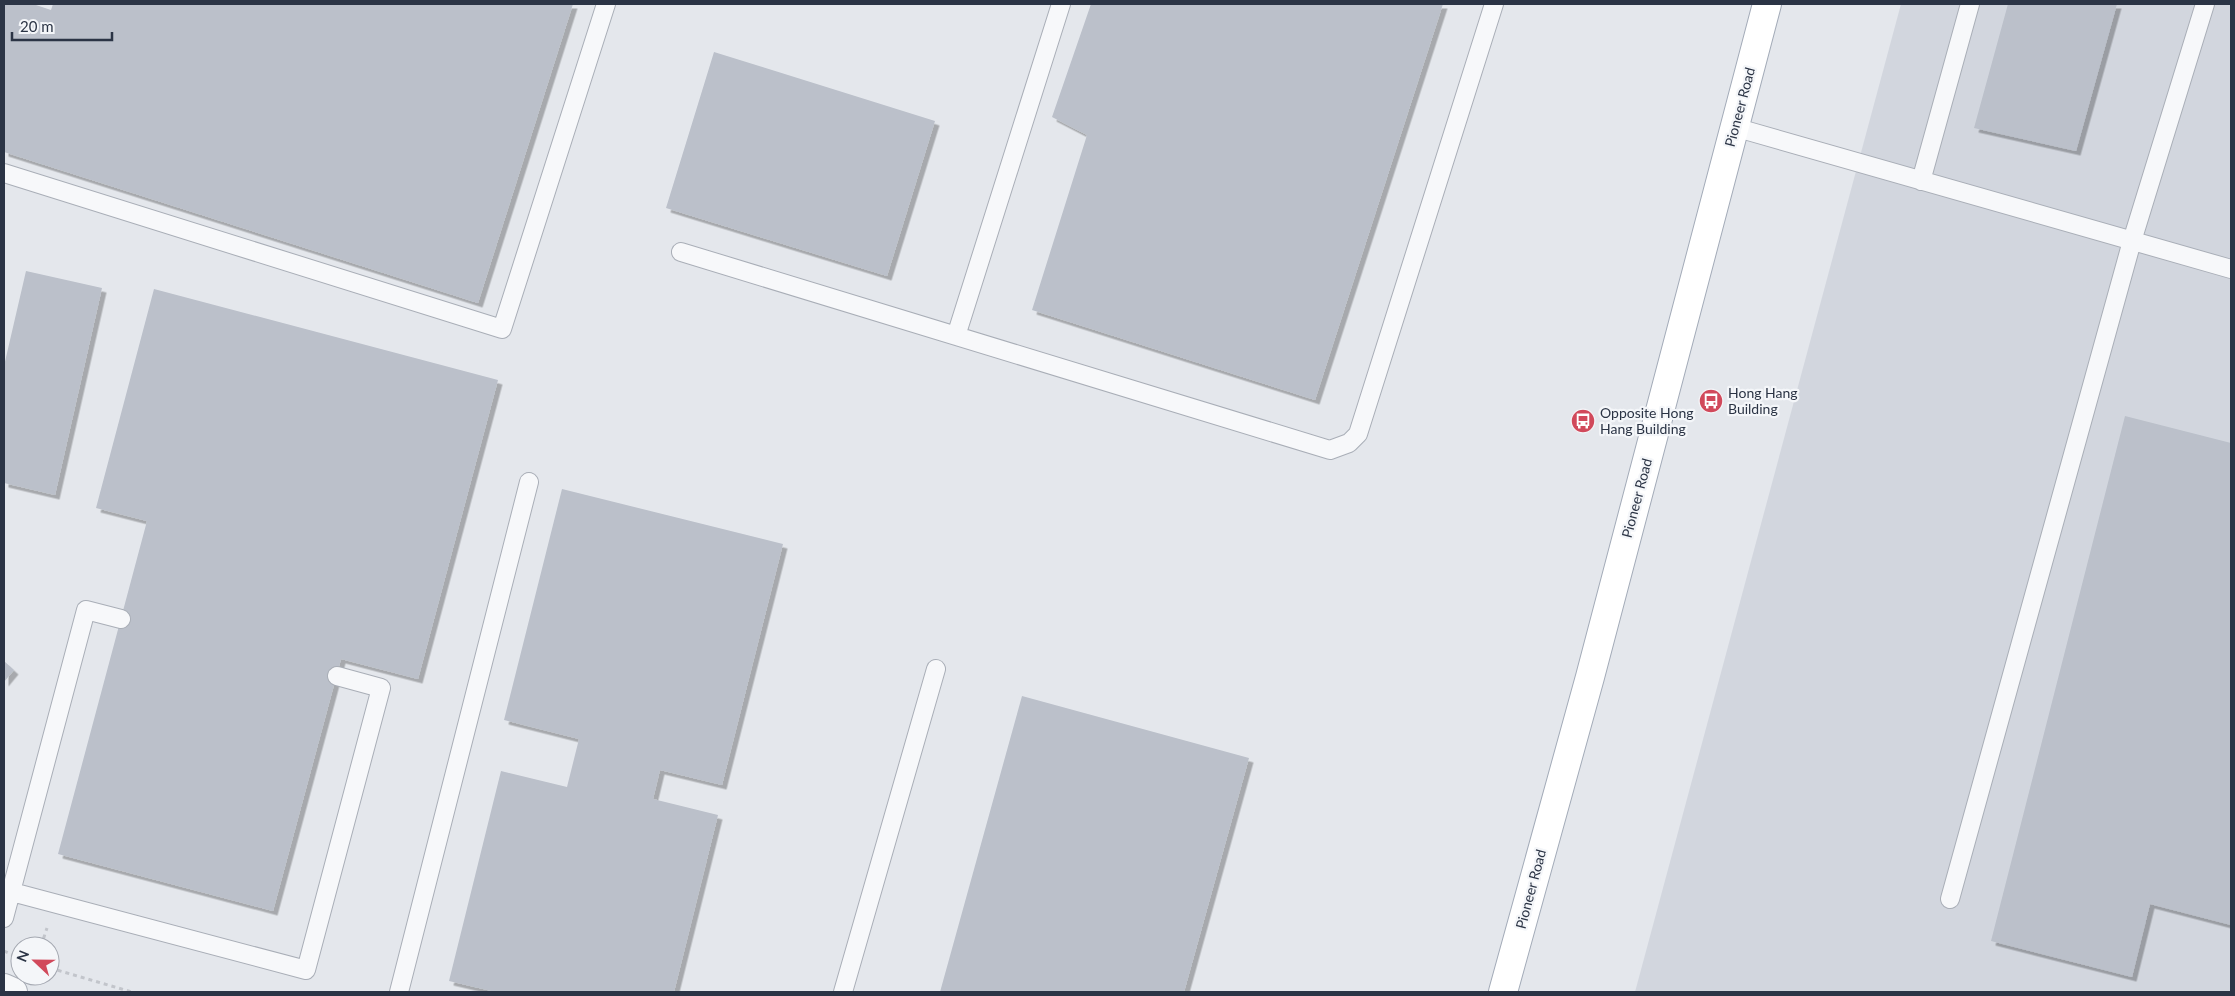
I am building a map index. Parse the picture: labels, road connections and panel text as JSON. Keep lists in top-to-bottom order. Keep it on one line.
{"streets":{"main road":["Pioneer Road"]},"places":{"bus stop":["Hong Hang Building","Opposite Hong Hang Building"]},"scale_bar":"20 m","north":"left"}
